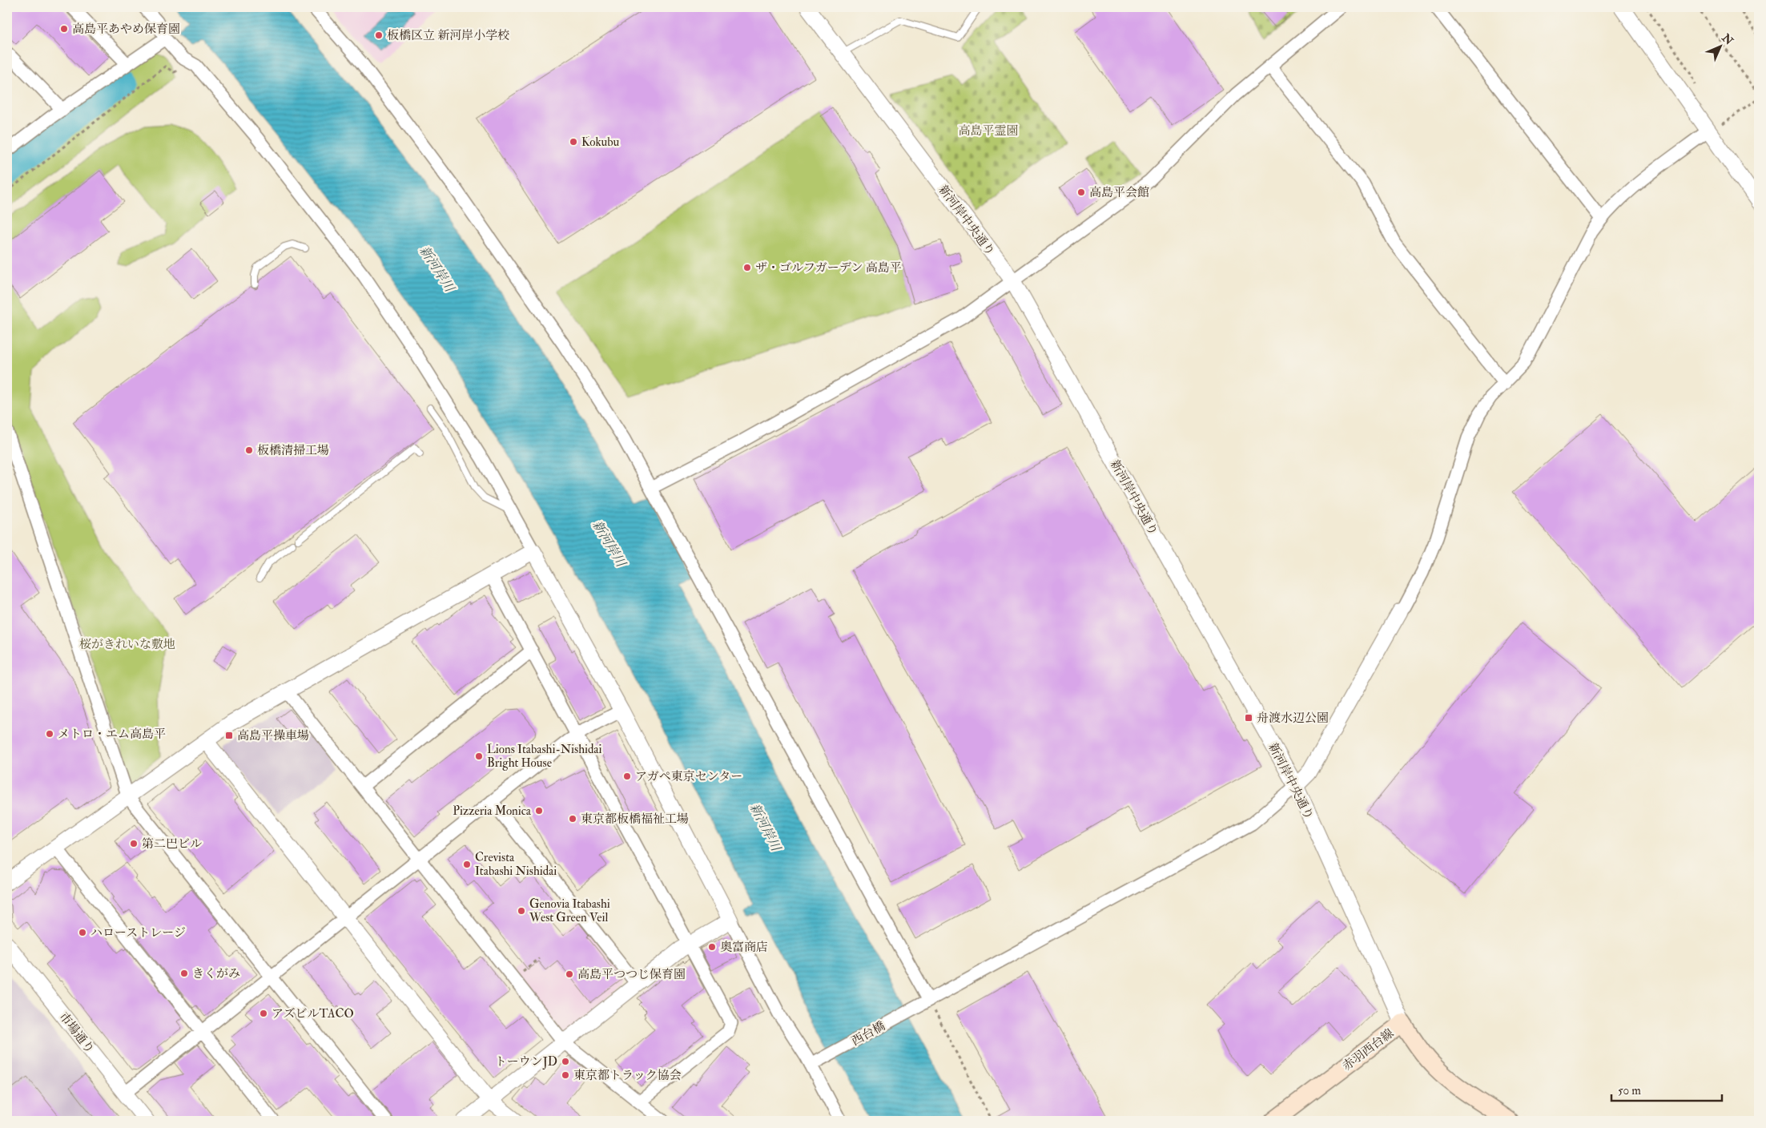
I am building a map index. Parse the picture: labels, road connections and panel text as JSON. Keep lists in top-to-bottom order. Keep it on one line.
{"streets":{"main road":["赤羽西台線"],"street":["新河岸中央通り","市場通り","西台橋"]},"crossings":[["新河岸中央通り","西台橋"],["新河岸中央通り","赤羽西台線"]],"water":["新河岸川"],"parks":["高島平霊園","桜がきれいな敷地"],"places":{"other":["高島平あやめ保育園","板橋区立 新河岸小学校","Kokubu","高島平会館","ザ・ゴルフガーデン 高島平","板橋清掃工場","メトロ・エム高島平","Lions Itabashi-Nishidai Bright House","アガペ東京センター","Pizzeria Monica","東京都板橋福祉工場","第二巴ビル","Crevista Itabashi Nishidai","Genovia Itabashi West Green Veil","ハローストレージ","奥富商店","きくがみ","高島平つつじ保育園","アズビルTACO","トーウンJD","東京都トラック協会"],"transit":["舟渡水辺公園","高島平操車場"]},"scale_bar":"50 m","north":"top right"}
